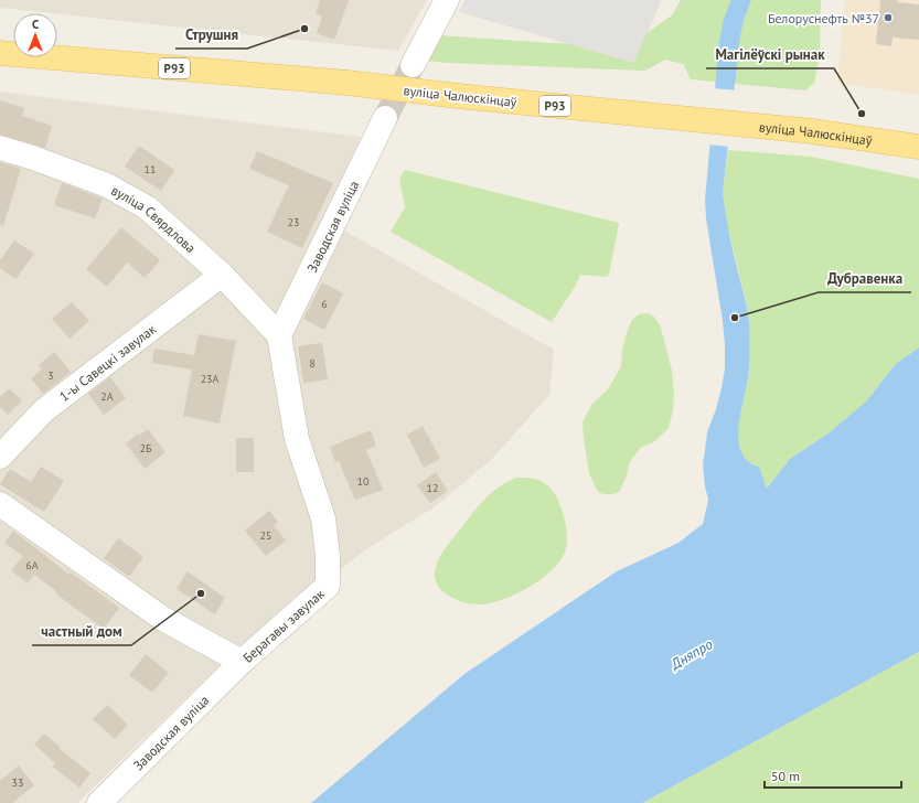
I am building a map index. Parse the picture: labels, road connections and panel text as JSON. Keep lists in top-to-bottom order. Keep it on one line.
{"streets":{"main road":["Р93","вуліца Чалюскінцаў"],"street":["вуліца Свярдлова","Заводская вуліца","1-ы Савецкі завулак","Берагавы завулак"]},"crossings":[["вуліца Свярдлова","Заводская вуліца"],["вуліца Свярдлова","1-ы Савецкі завулак"],["вуліца Свярдлова","Берагавы завулак"],["Заводская вуліца","Берагавы завулак"]],"water":["Дняпро"],"places":["Белоруснефть №37","Струшня","Магілёўскі рынак","Дубравенка","частный дом"],"house_numbers":["11","23","6","8","3","23А","2А","2Б","10","12","25","6А","33"],"scale_bar":"50 m","north":"top"}
